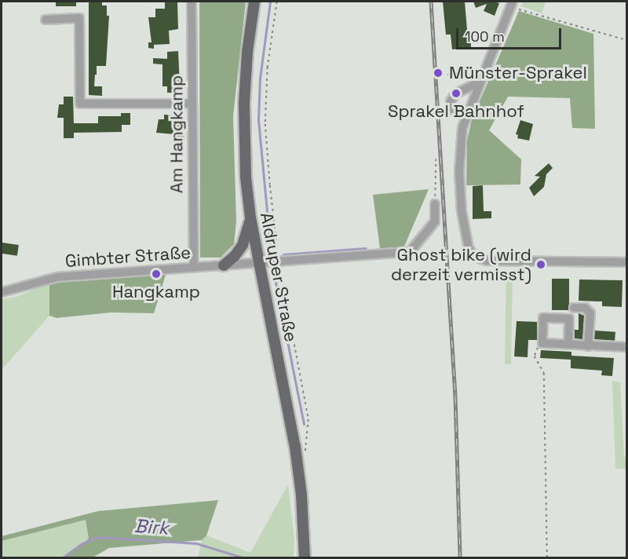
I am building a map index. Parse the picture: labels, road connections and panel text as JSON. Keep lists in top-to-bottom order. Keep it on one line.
{"streets":{"main road":["Aldruper Straße"],"street":["Am Hangkamp","Gimbter Straße"]},"crossings":[["Am Hangkamp","Gimbter Straße"],["Gimbter Straße","Aldruper Straße"]],"water":["Birk"],"places":["Münster-Sprakel","Sprakel Bahnhof","Ghost bike (wird derzeit vermisst)","Hangkamp"],"scale_bar":"100 m"}
